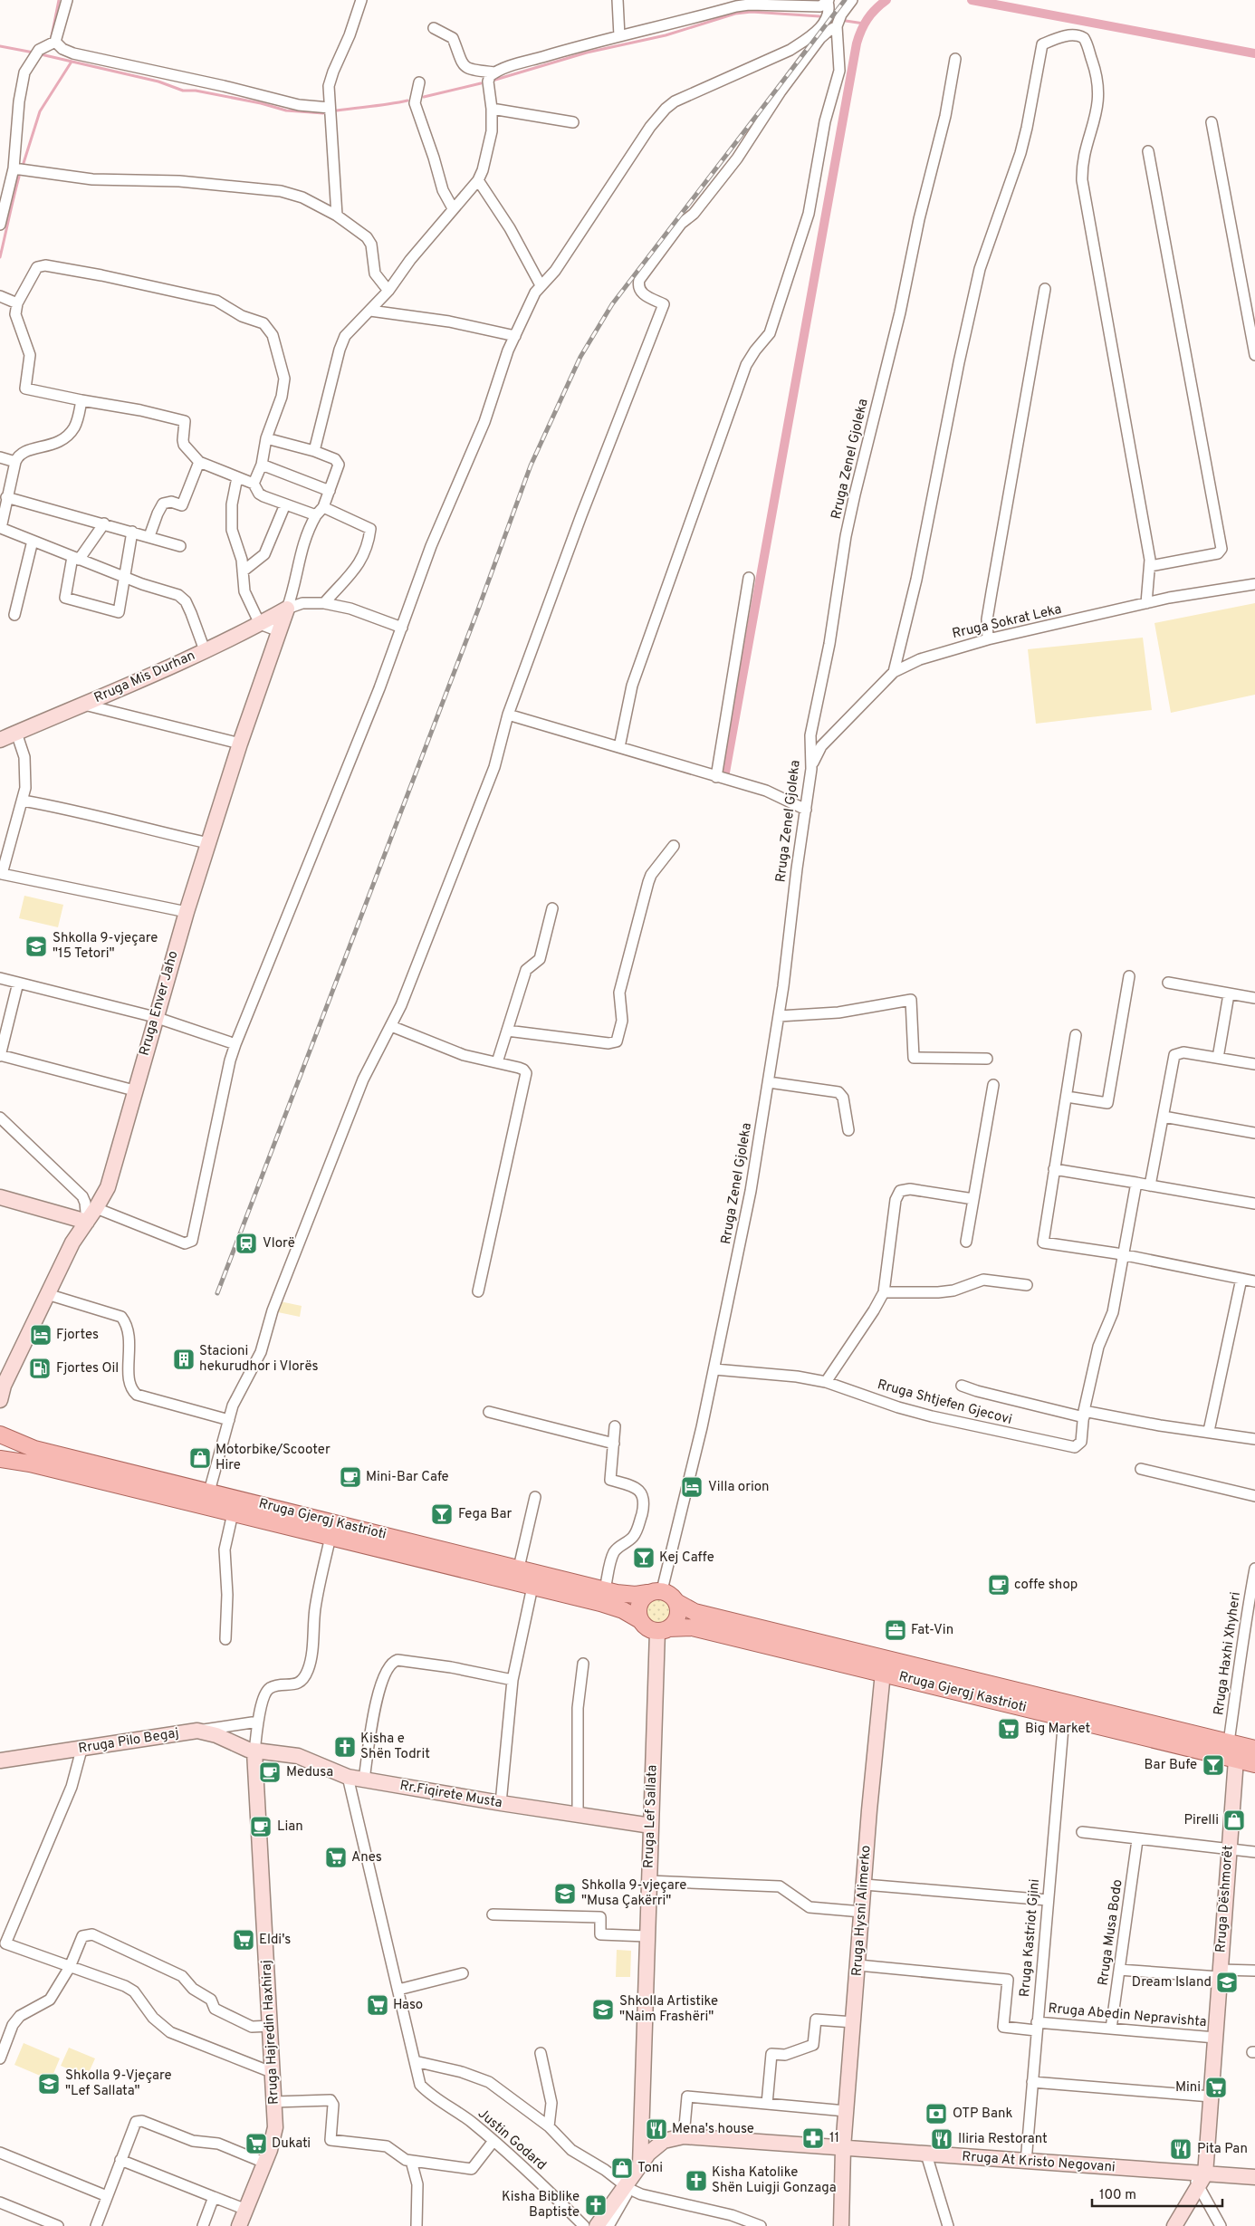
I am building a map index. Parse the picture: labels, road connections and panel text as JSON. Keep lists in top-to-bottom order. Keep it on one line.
{"streets":{"main road":["Rruga Gjergj Kastrioti"],"street":["Rruga Zenel Gjoleka","Rruga Sokrat Leka","Rruga Mis Durhan","Rruga Enver Jaho","Rruga Shtjefen Gjecovi","Rruga Haxhi Xhyheri","Rruga Pilo Begaj","Rr.Fiqirete Musta","Rruga Lef Sallata","Rruga Dëshmorët","Rruga Hysni Alimerko","Rruga Musa Bodo","Rruga Kastriot Gjini","Rruga Abedin Nepravishta","Rruga Hajredin Haxhiraj","Justin Godard","Rruga At Kristo Negovani"]},"crossings":[["Rruga Zenel Gjoleka","Rruga Sokrat Leka"],["Rruga Zenel Gjoleka","Rruga Shtjefen Gjecovi"],["Rruga Zenel Gjoleka","Rruga Gjergj Kastrioti"],["Rruga Zenel Gjoleka","Rruga Lef Sallata"],["Rruga Mis Durhan","Rruga Enver Jaho"],["Rruga Gjergj Kastrioti","Rruga Haxhi Xhyheri"],["Rruga Gjergj Kastrioti","Rruga Lef Sallata"],["Rruga Gjergj Kastrioti","Rruga Dëshmorët"],["Rruga Gjergj Kastrioti","Rruga Hysni Alimerko"],["Rruga Gjergj Kastrioti","Rruga Kastriot Gjini"],["Rruga Pilo Begaj","Rr.Fiqirete Musta"],["Rruga Pilo Begaj","Rruga Hajredin Haxhiraj"],["Rr.Fiqirete Musta","Rruga Lef Sallata"],["Rr.Fiqirete Musta","Rruga Hajredin Haxhiraj"],["Rruga Lef Sallata","Rruga At Kristo Negovani"],["Rruga Dëshmorët","Rruga Abedin Nepravishta"],["Rruga Dëshmorët","Rruga At Kristo Negovani"],["Rruga Hysni Alimerko","Rruga Abedin Nepravishta"],["Rruga Hysni Alimerko","Rruga At Kristo Negovani"],["Rruga Musa Bodo","Rruga Abedin Nepravishta"],["Rruga Kastriot Gjini","Rruga Abedin Nepravishta"],["Rruga Kastriot Gjini","Rruga At Kristo Negovani"]],"places":{"school or university":["Shkolla 9-vjeçare \"15 Tetori\"","Shkolla 9-vjeçare \"Musa Çakërri\"","Dream Island","Shkolla Artistike \"Naim Frashëri\"","Shkolla 9-Vjeçare \"Lef Sallata\""],"station":["Vlorë"],"hotel":["Fjortes","Villa orion"],"building":["Stacioni hekurudhor i Vlorës"],"fuel station":["Fjortes Oil"],"shop":["Motorbike/Scooter Hire","Pirelli","Toni"],"cafe":["Mini-Bar Cafe","coffe shop","Medusa","Lian"],"bar":["Fega Bar","Kej Caffe","Bar Bufe"],"office":["Fat-Vin"],"supermarket":["Big Market","Anes","Eldi's","Haso","Mini","Dukati"],"church":["Kisha e Shën Todrit","Kisha Katolike Shën Luigji Gonzaga","Kisha Biblike Baptiste"],"bank":["OTP Bank"],"restaurant":["Mena's house","Iliria Restorant","Pita Pan"],"pharmacy":["11"]},"scale_bar":"100 m"}
